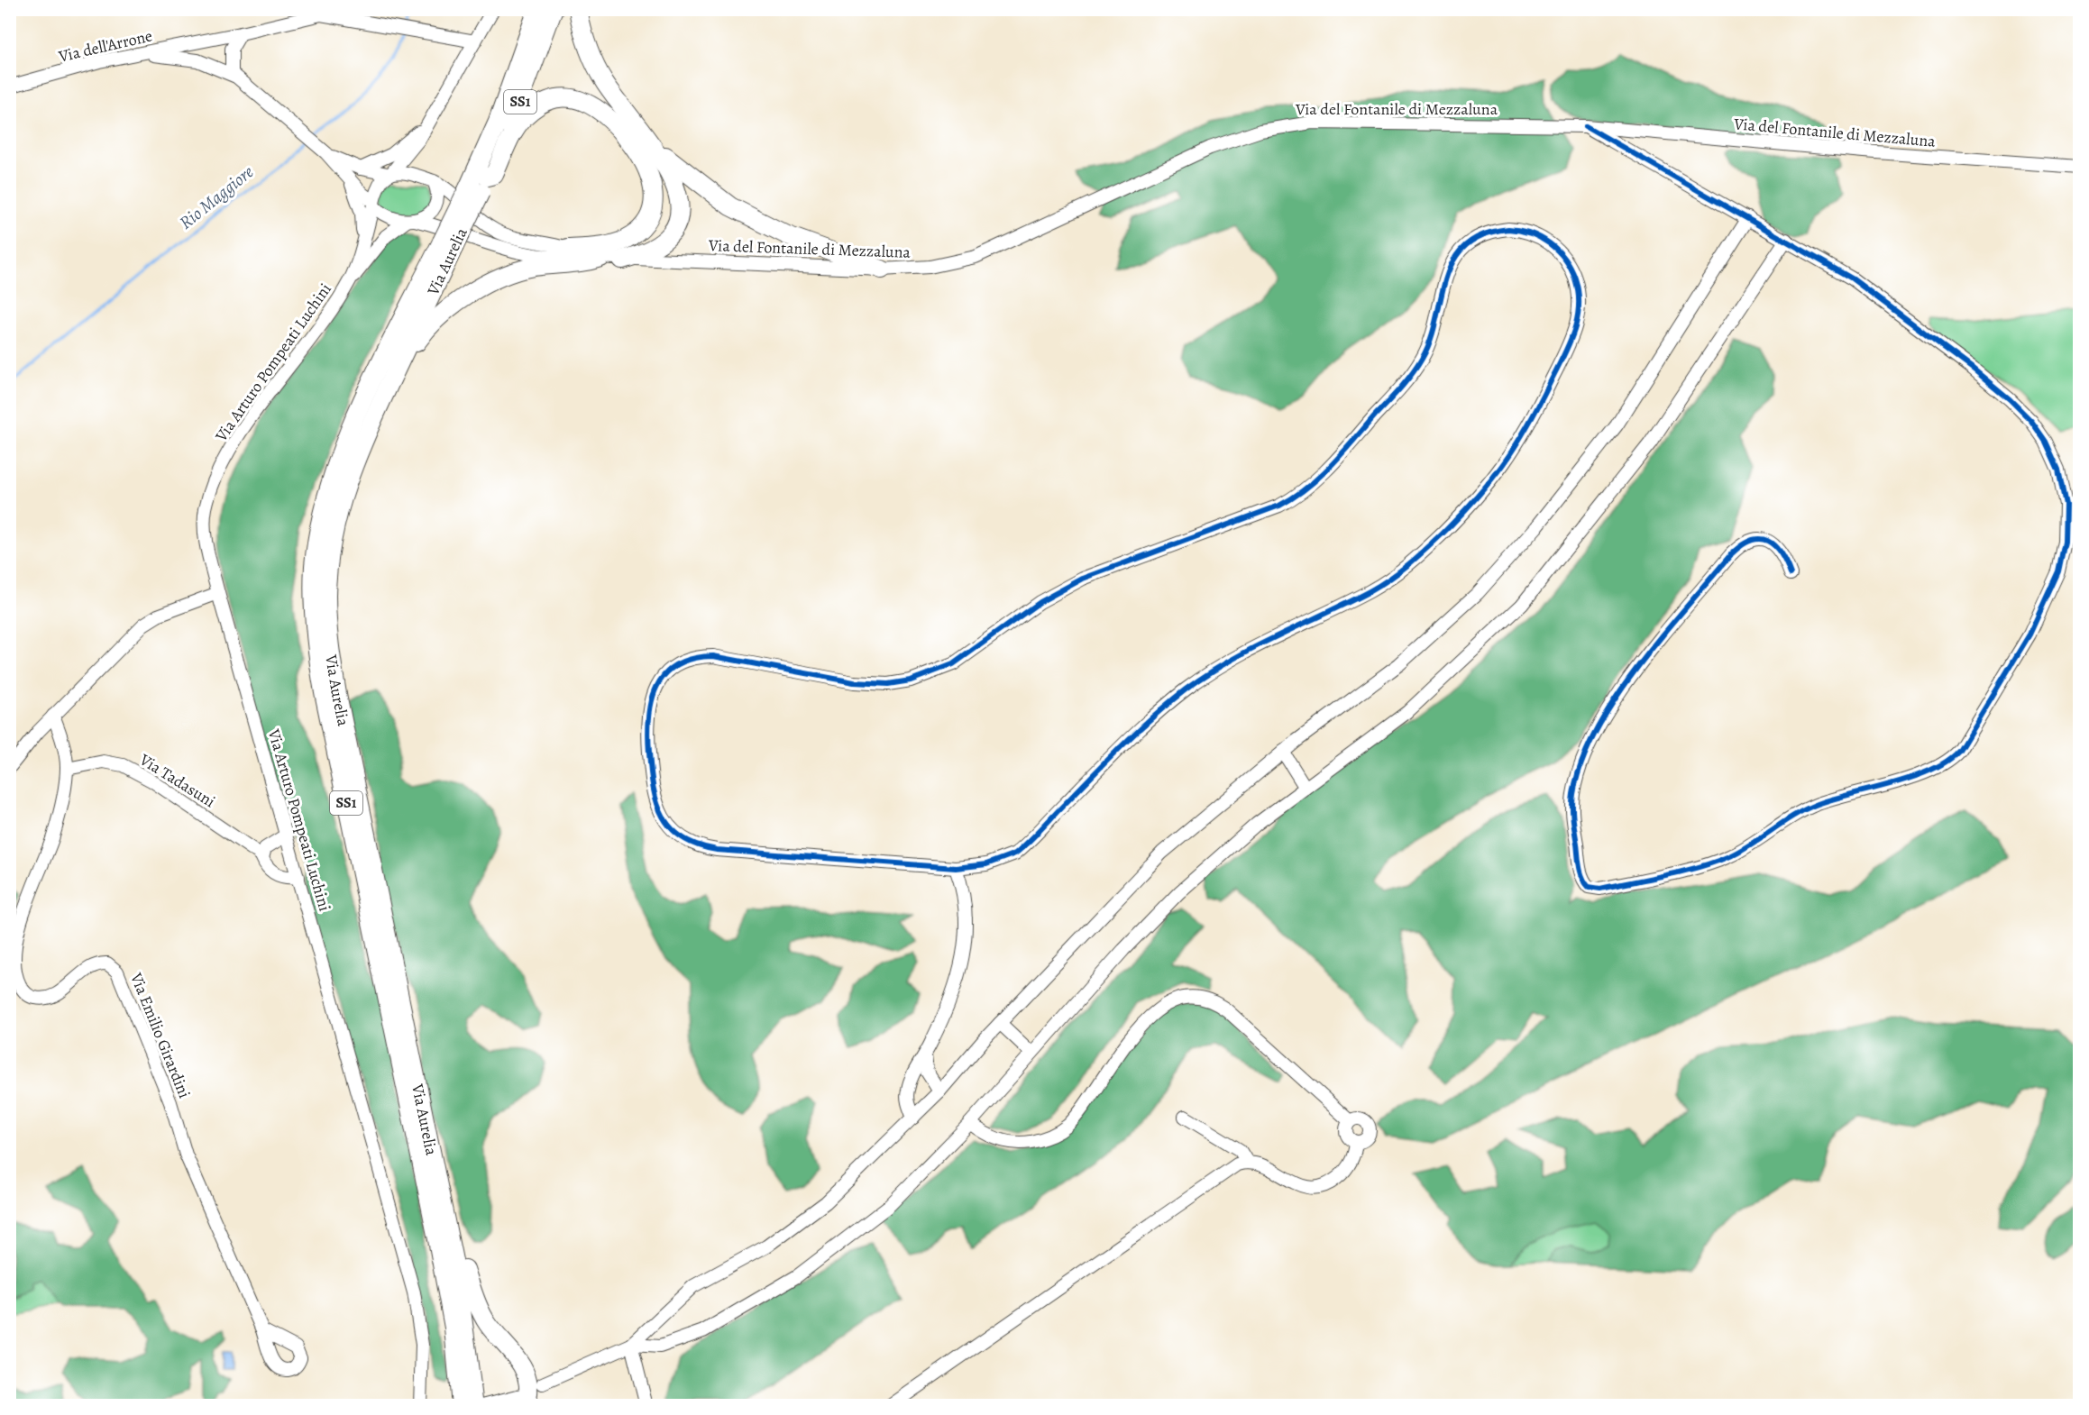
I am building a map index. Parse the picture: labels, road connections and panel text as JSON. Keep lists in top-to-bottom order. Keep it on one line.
{"streets":{"highway":["SS1","Via Aurelia"],"street":["Via dell'Arrone","Via del Fontanile di Mezzaluna","Via Arturo Pompeati Luchini","Via Tadasuni","Via Emilio Girardini"]},"crossings":[["Via del Fontanile di Mezzaluna","Via Arturo Pompeati Luchini"],["Via Arturo Pompeati Luchini","Via Tadasuni"],["Via Tadasuni","Via Emilio Girardini"]],"water":["Rio Maggiore"]}
